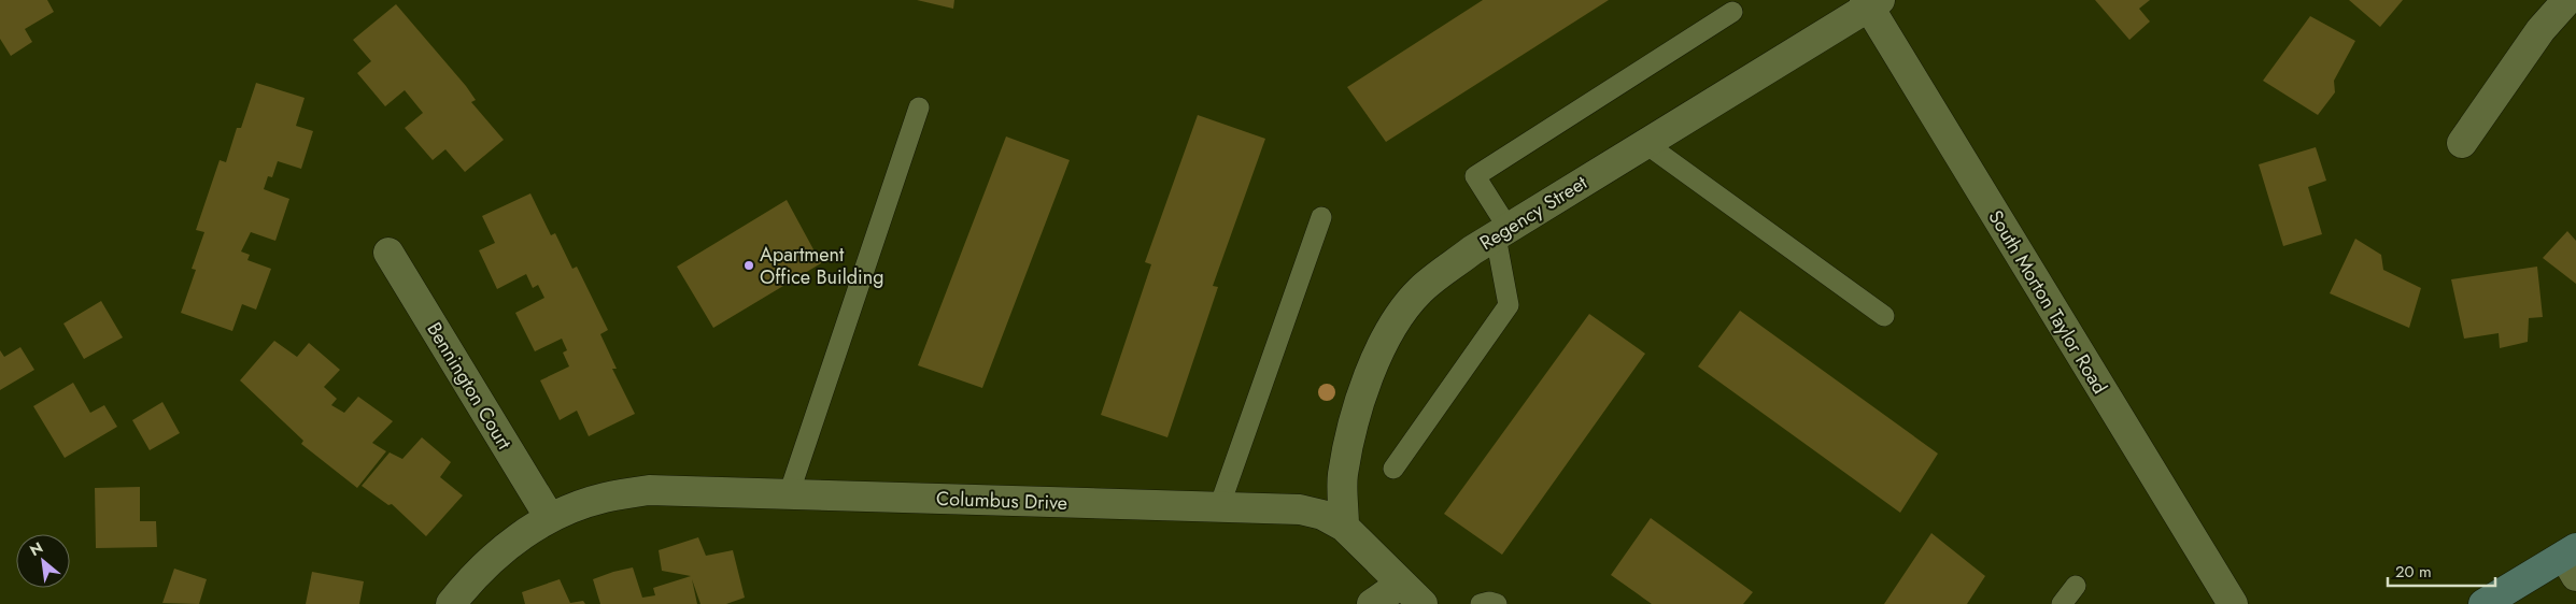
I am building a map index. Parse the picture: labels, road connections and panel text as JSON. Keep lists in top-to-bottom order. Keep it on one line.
{"streets":{"street":["Regency Street","South Morton Taylor Road","Bennington Court","Columbus Drive"]},"crossings":[["Regency Street","South Morton Taylor Road"],["Regency Street","Columbus Drive"],["Bennington Court","Columbus Drive"]],"places":["Apartment Office Building"],"scale_bar":"20 m","north":"top left"}
